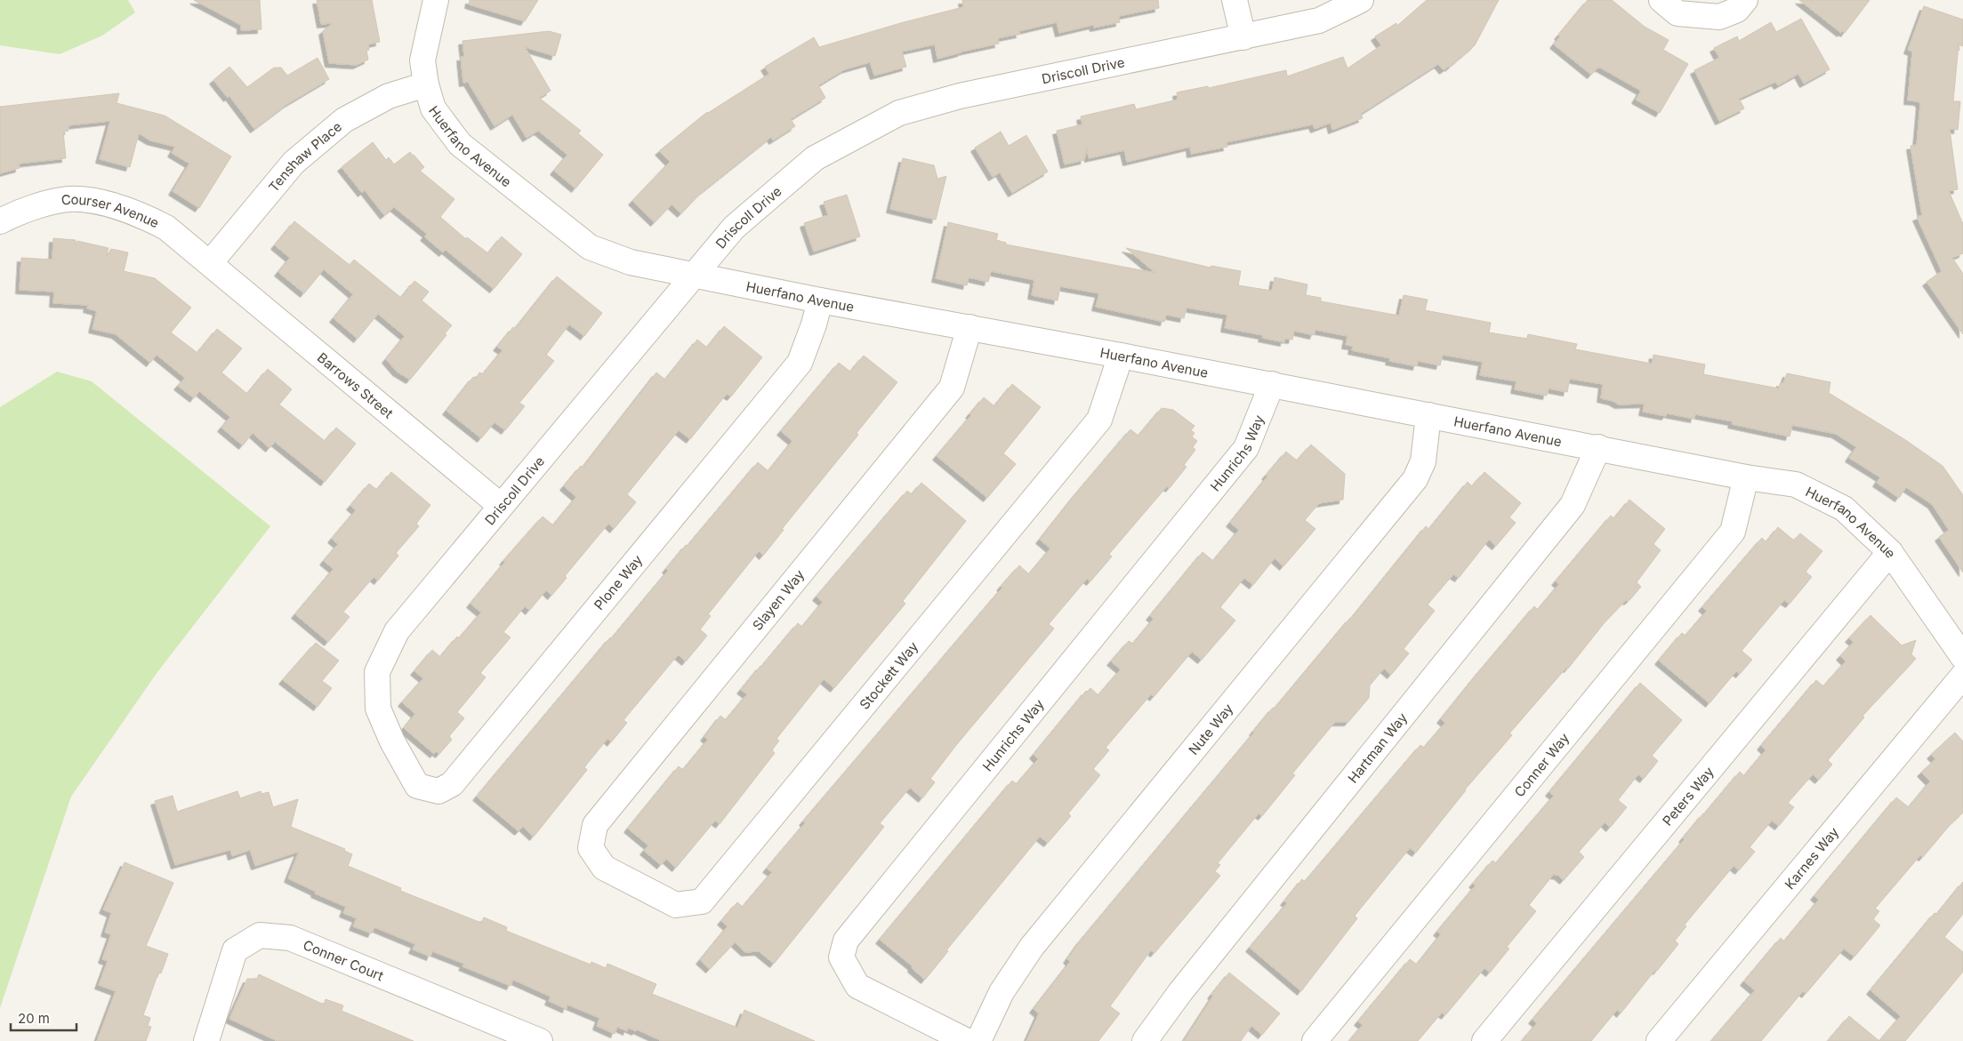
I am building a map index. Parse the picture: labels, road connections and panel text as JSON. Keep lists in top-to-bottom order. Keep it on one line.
{"streets":{"street":["Driscoll Drive","Huerfano Avenue","Tenshaw Place","Courser Avenue","Barrows Street","Hunrichs Way","Plone Way","Slayen Way","Stockett Way","Nute Way","Hartman Way","Conner Way","Peters Way","Karnes Way","Conner Court"]},"crossings":[["Driscoll Drive","Huerfano Avenue"],["Driscoll Drive","Barrows Street"],["Driscoll Drive","Plone Way"],["Huerfano Avenue","Tenshaw Place"],["Huerfano Avenue","Hunrichs Way"],["Huerfano Avenue","Plone Way"],["Huerfano Avenue","Slayen Way"],["Huerfano Avenue","Stockett Way"],["Huerfano Avenue","Nute Way"],["Huerfano Avenue","Hartman Way"],["Huerfano Avenue","Conner Way"],["Huerfano Avenue","Peters Way"],["Tenshaw Place","Courser Avenue"],["Tenshaw Place","Barrows Street"],["Courser Avenue","Barrows Street"],["Slayen Way","Stockett Way"]],"scale_bar":"20 m"}
